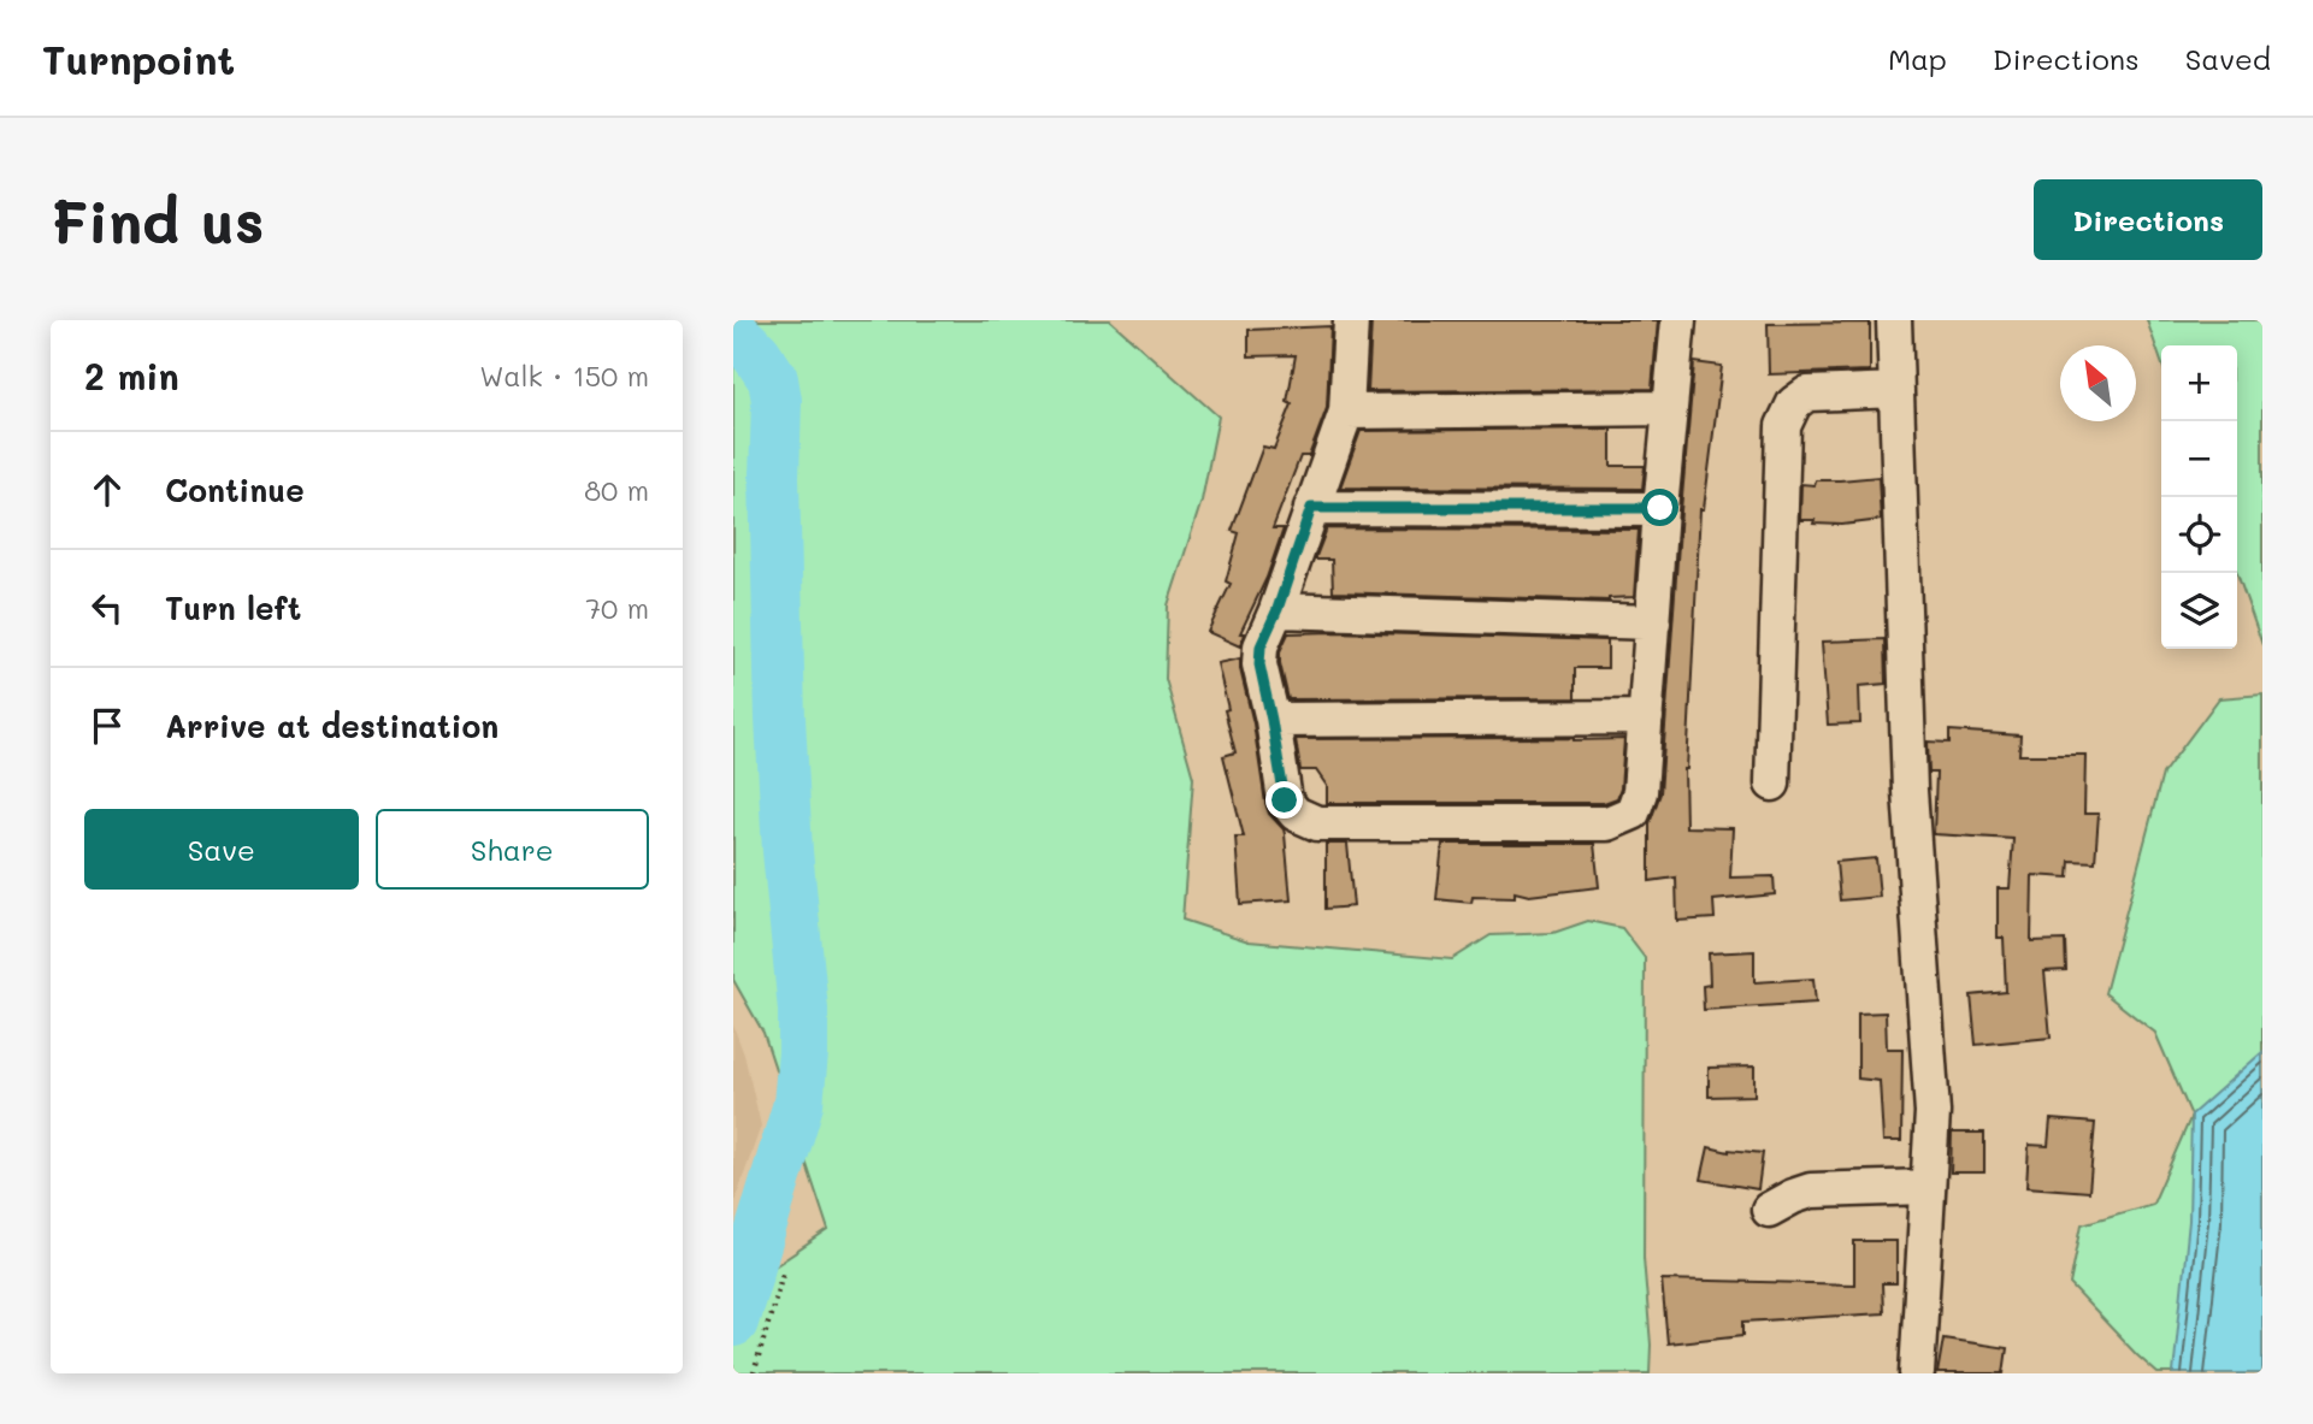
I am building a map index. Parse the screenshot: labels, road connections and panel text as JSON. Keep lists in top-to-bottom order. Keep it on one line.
{"north":"top left","page":{"header":"Turnpoint","nav":["Map","Directions","Saved"],"buttons":["Directions",["Save","Share"]],"title":"Find us","heading":["2 min","Walk · 150 m"],"map_buttons":["+","−"],"list":[["Continue","80 m"],["Turn left","70 m"],"Arrive at destination"]}}
